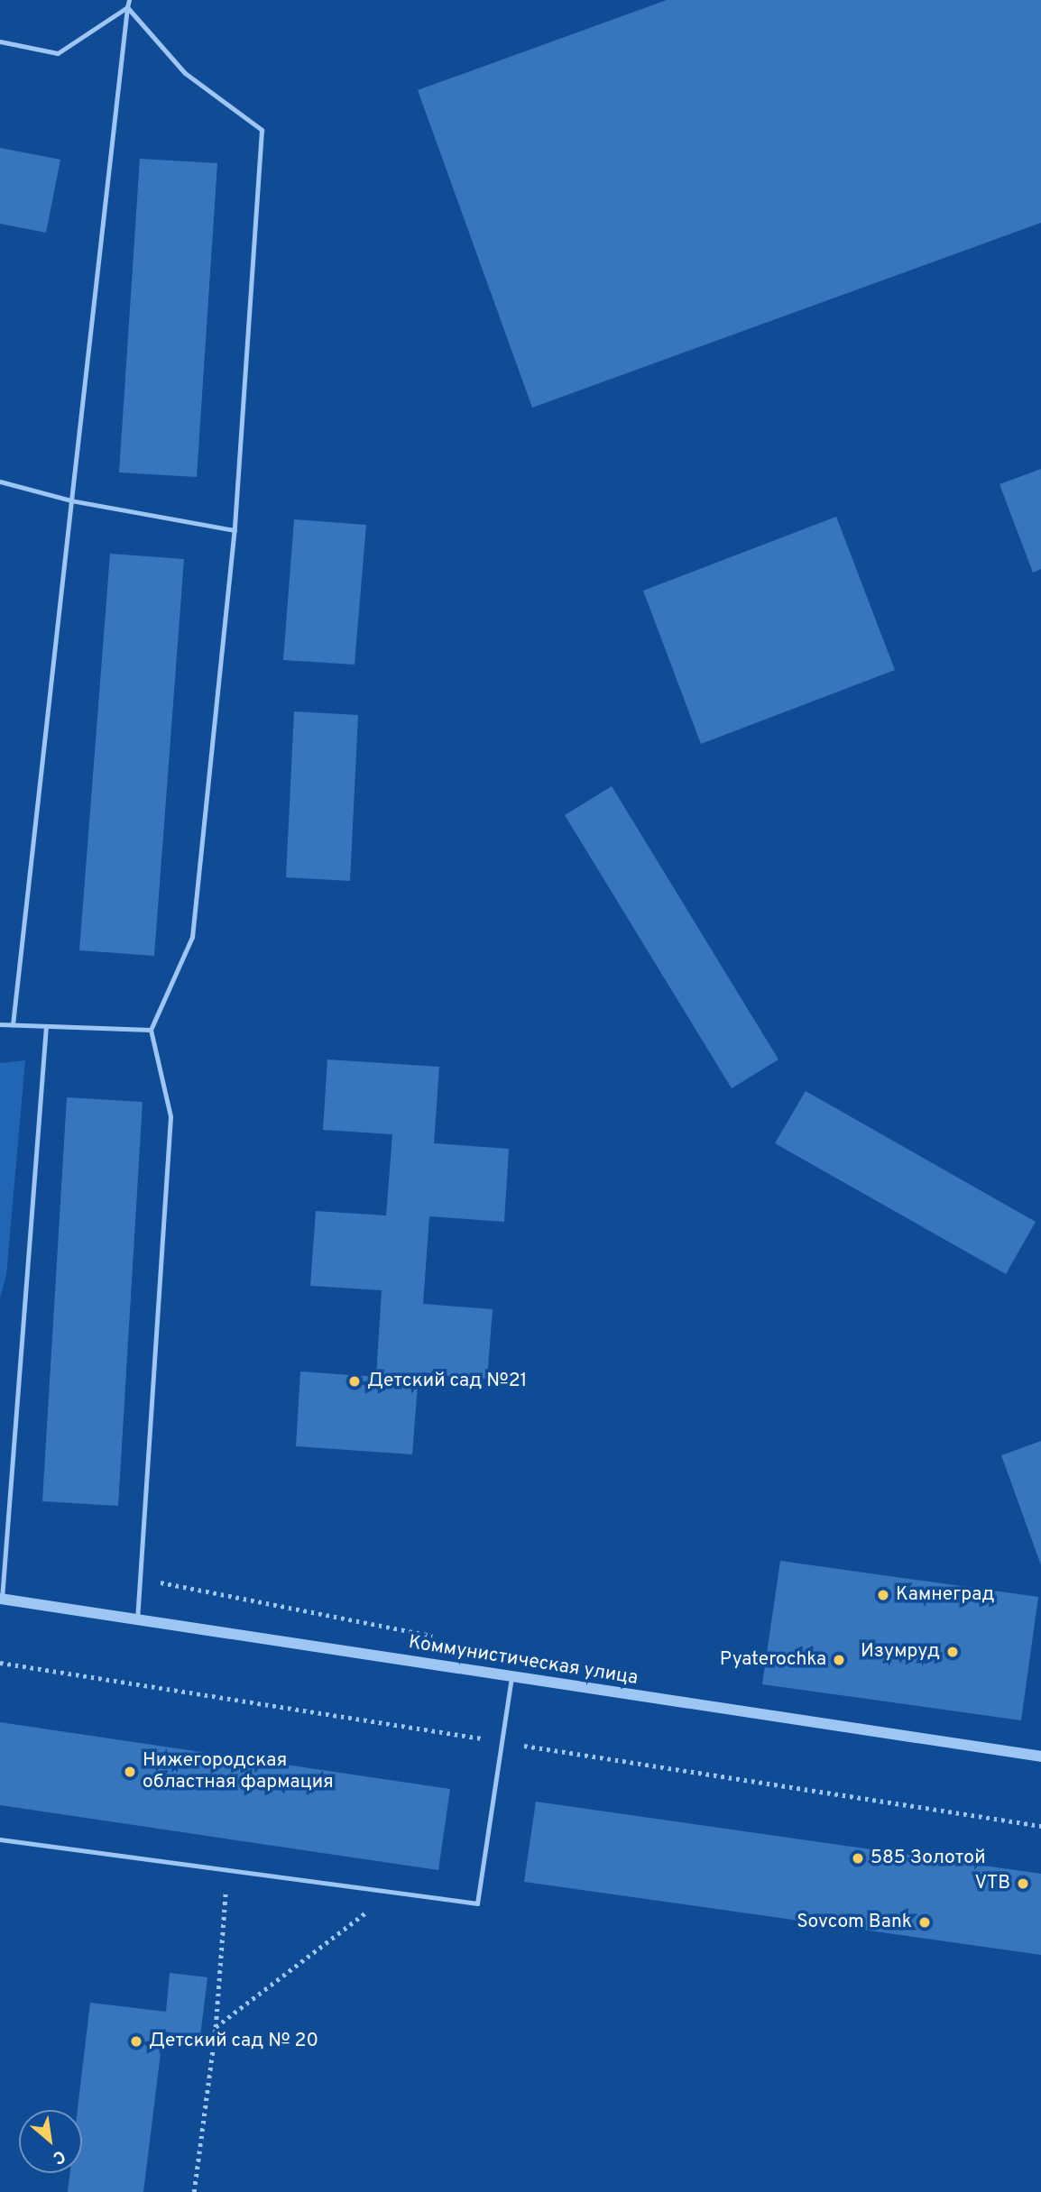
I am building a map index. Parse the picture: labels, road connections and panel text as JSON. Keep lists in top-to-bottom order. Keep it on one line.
{"streets":{"street":["Коммунистическая улица"]},"places":["Детский сад №21","Камнеград","Изумруд","Pyaterochka","Нижегородская областная фармация","585 Золотой","VTB","Sovcom Bank","Детский сад № 20"],"north":"bottom right"}
